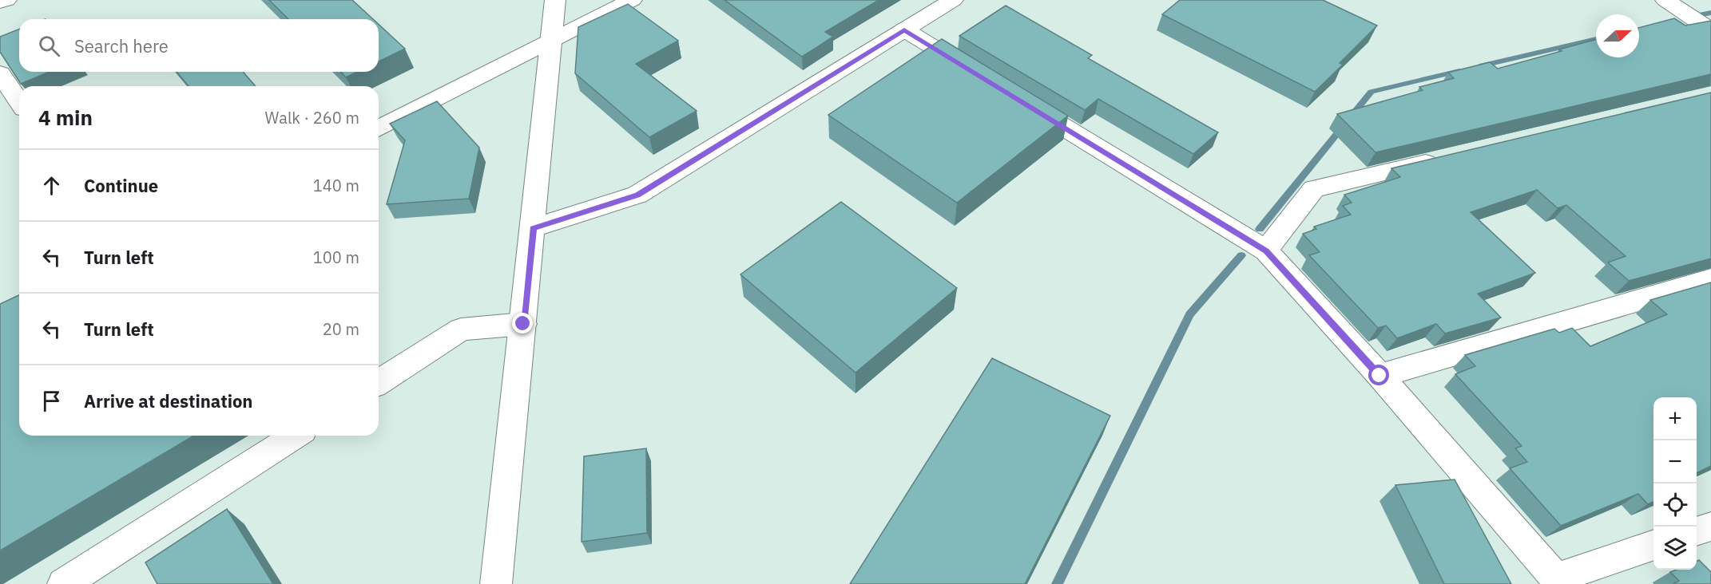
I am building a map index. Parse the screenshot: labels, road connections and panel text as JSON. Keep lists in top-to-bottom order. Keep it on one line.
{"north":"right","page":{"search":"Search here","heading":["4 min","Walk · 260 m"],"list":[["Continue","140 m"],["Turn left","100 m"],["Turn left","20 m"],"Arrive at destination"],"map_buttons":["+","−"]}}
